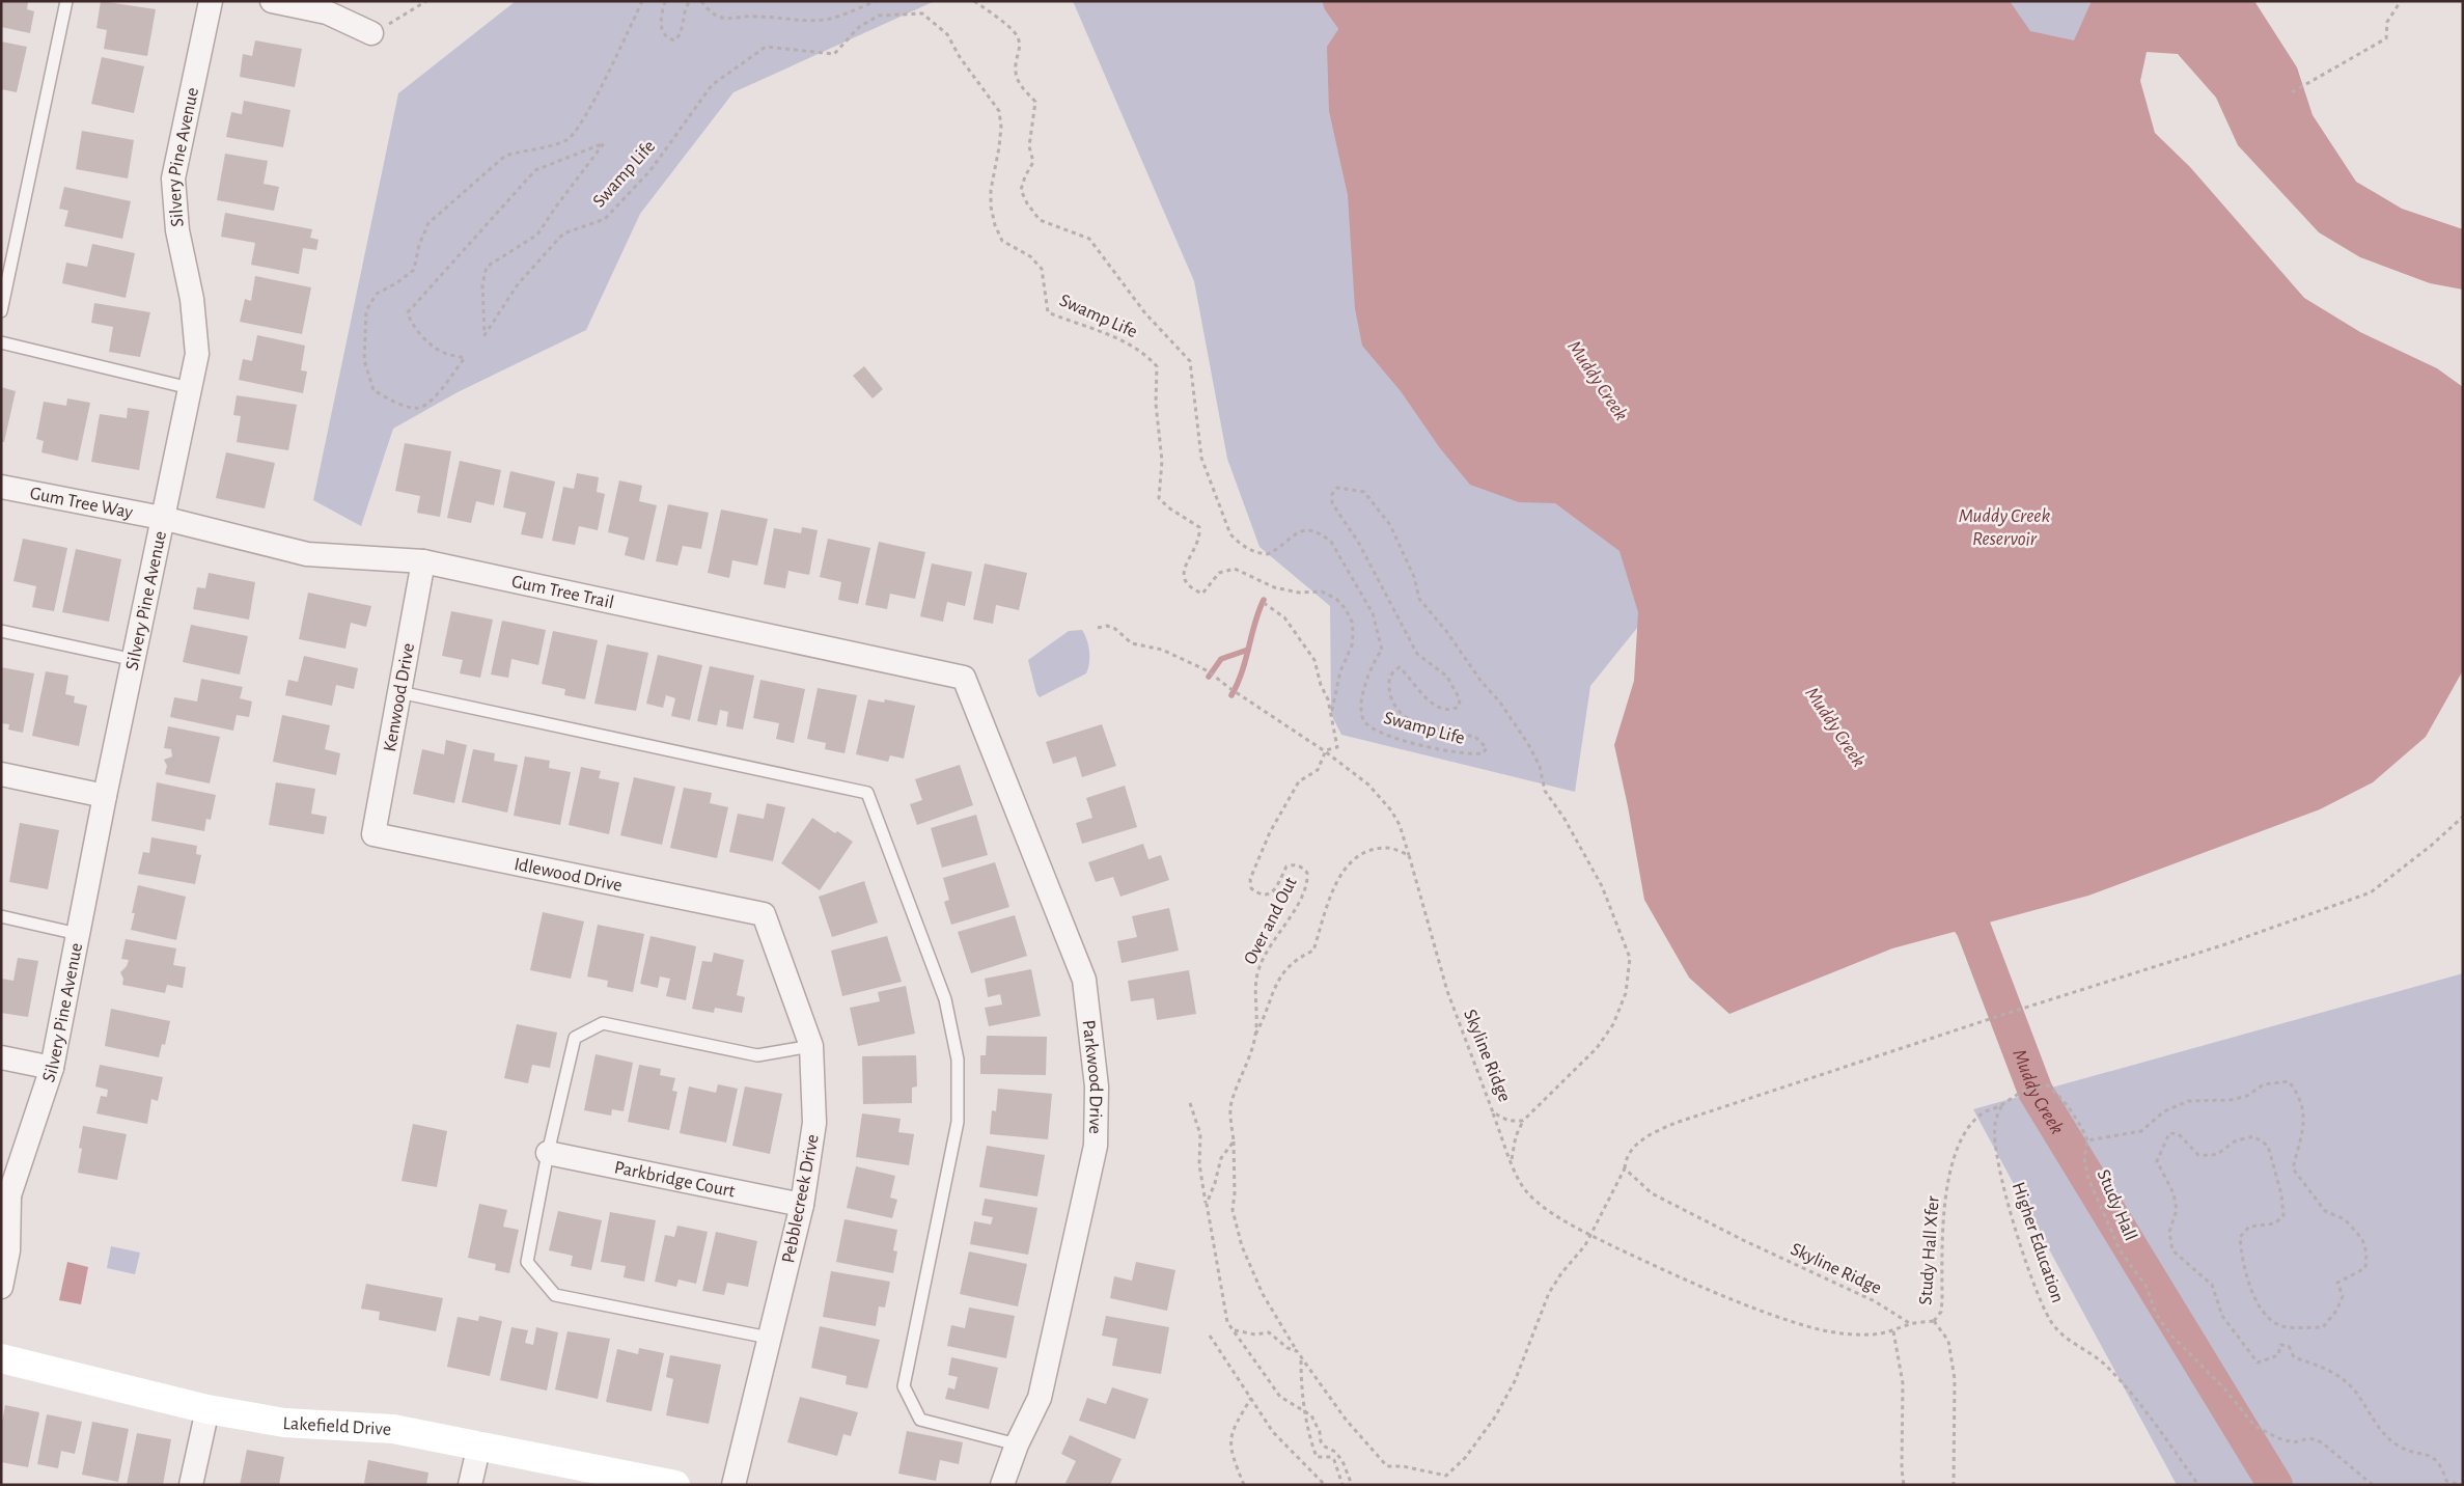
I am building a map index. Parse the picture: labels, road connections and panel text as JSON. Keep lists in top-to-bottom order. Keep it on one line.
{"streets":{"street":["Silvery Pine Avenue","Gum Tree Way","Gum Tree Trail","Kenwood Drive","Idlewood Drive","Parkwood Drive","Parkbridge Court","Pebblecreek Drive","Lakefield Drive"],"path":["Swamp Life","Over and Out","Skyline Ridge","Study Hall","Higher Education","Study Hall Xfer"]},"crossings":[["Silvery Pine Avenue","Gum Tree Way"],["Silvery Pine Avenue","Gum Tree Trail"],["Swamp Life","Over and Out"],["Swamp Life","Skyline Ridge"],["Gum Tree Way","Gum Tree Trail"],["Gum Tree Trail","Kenwood Drive"],["Gum Tree Trail","Parkwood Drive"],["Kenwood Drive","Idlewood Drive"],["Idlewood Drive","Pebblecreek Drive"],["Over and Out","Skyline Ridge"],["Parkbridge Court","Pebblecreek Drive"],["Study Hall","Study Hall Xfer"],["Higher Education","Study Hall Xfer"]],"water":["Muddy Creek","Muddy Creek Reservoir"]}
